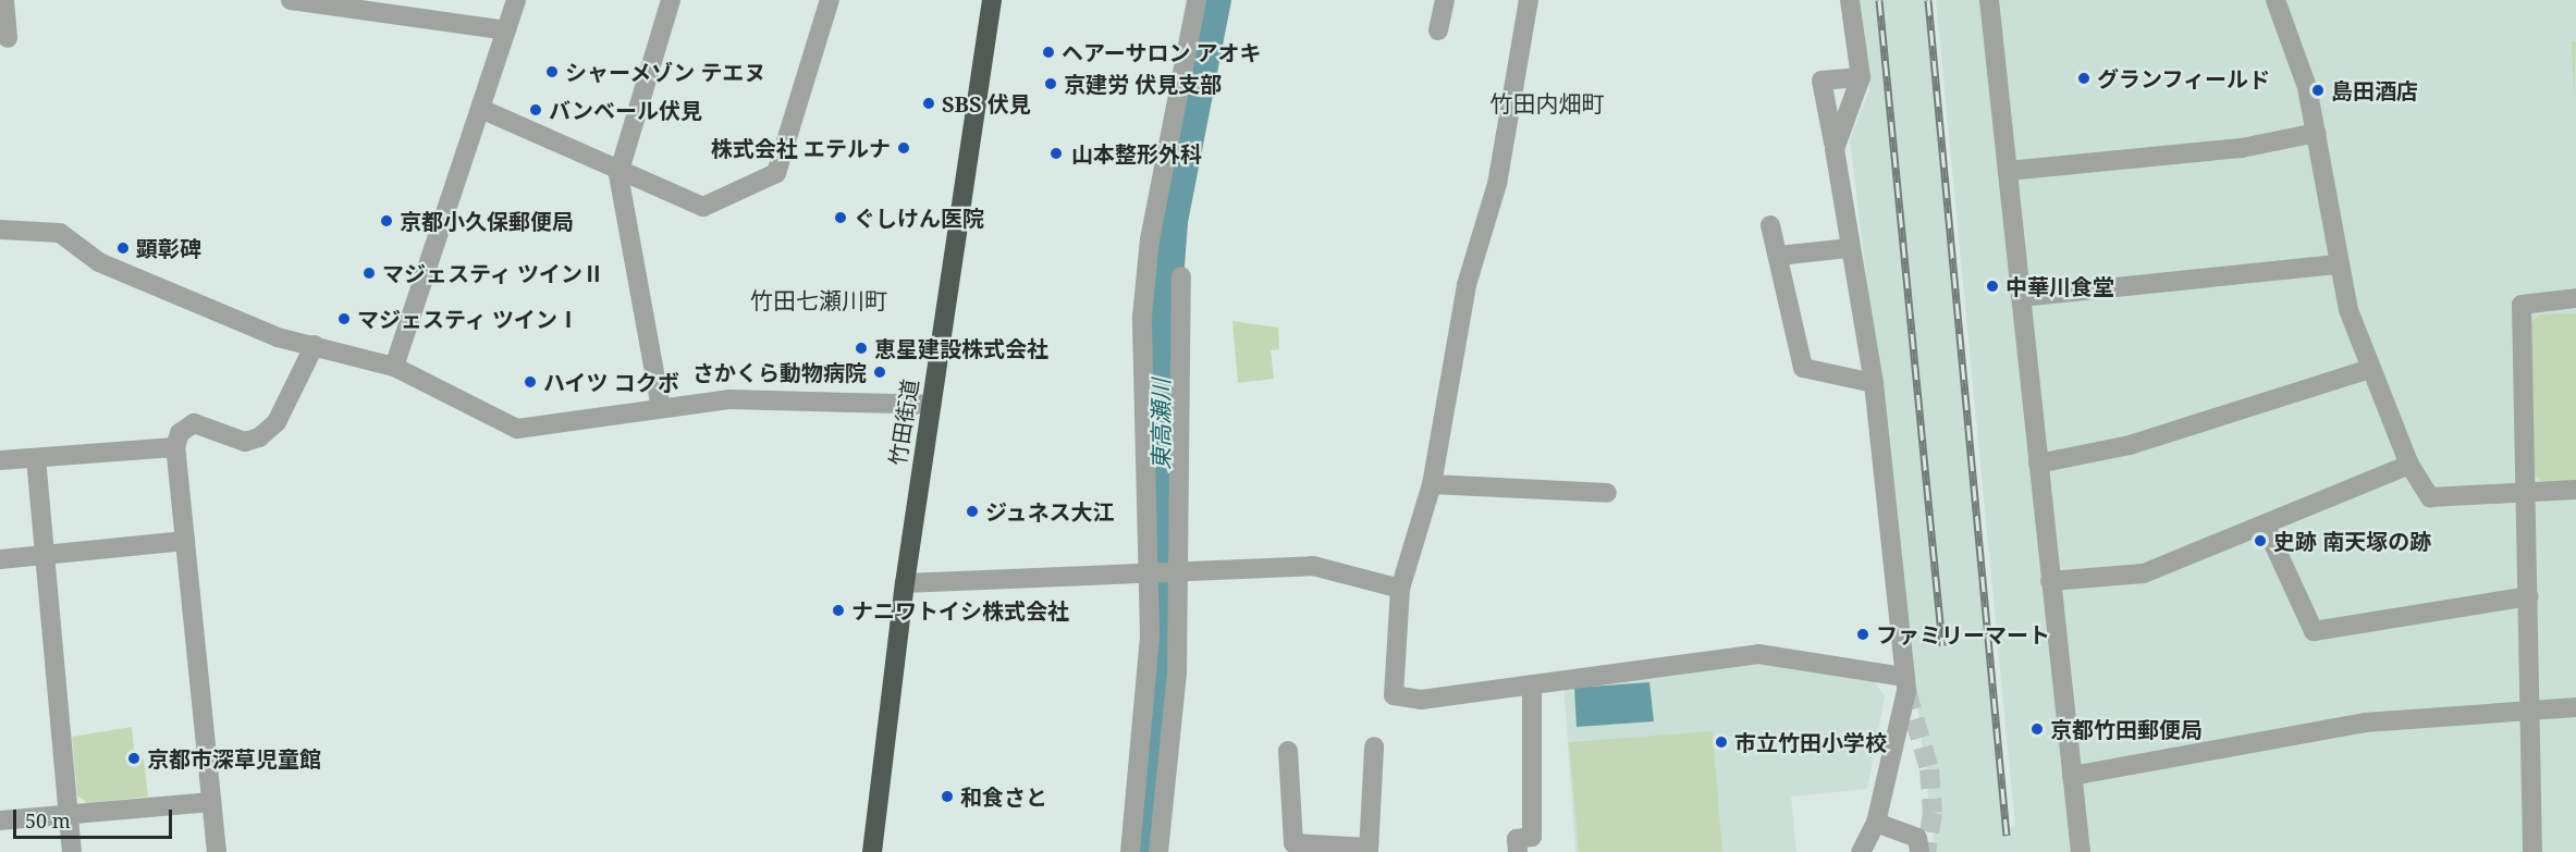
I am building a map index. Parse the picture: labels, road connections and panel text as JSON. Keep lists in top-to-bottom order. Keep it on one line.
{"streets":{"highway":["竹田街道"]},"districts":["竹田内畑町","竹田七瀬川町"],"water":["東高瀬川"],"places":["ヘアーサロン アオキ","シャーメゾン テエヌ","グランフィールド","京建労 伏見支部","島田酒店","SBS 伏見","バンベール伏見","株式会社 エテルナ","山本整形外科","ぐしけん医院","京都小久保郵便局","顕彰碑","マジェスティ ツインⅡ","中華川食堂","マジェスティ ツインⅠ","恵星建設株式会社","さかくら動物病院","ハイツ コクボ","ジュネス大江","史跡 南天塚の跡","ナニワトイシ株式会社","ファミリーマート","京都竹田郵便局","市立竹田小学校","京都市深草児童館","和食さと"],"scale_bar":"50 m"}
